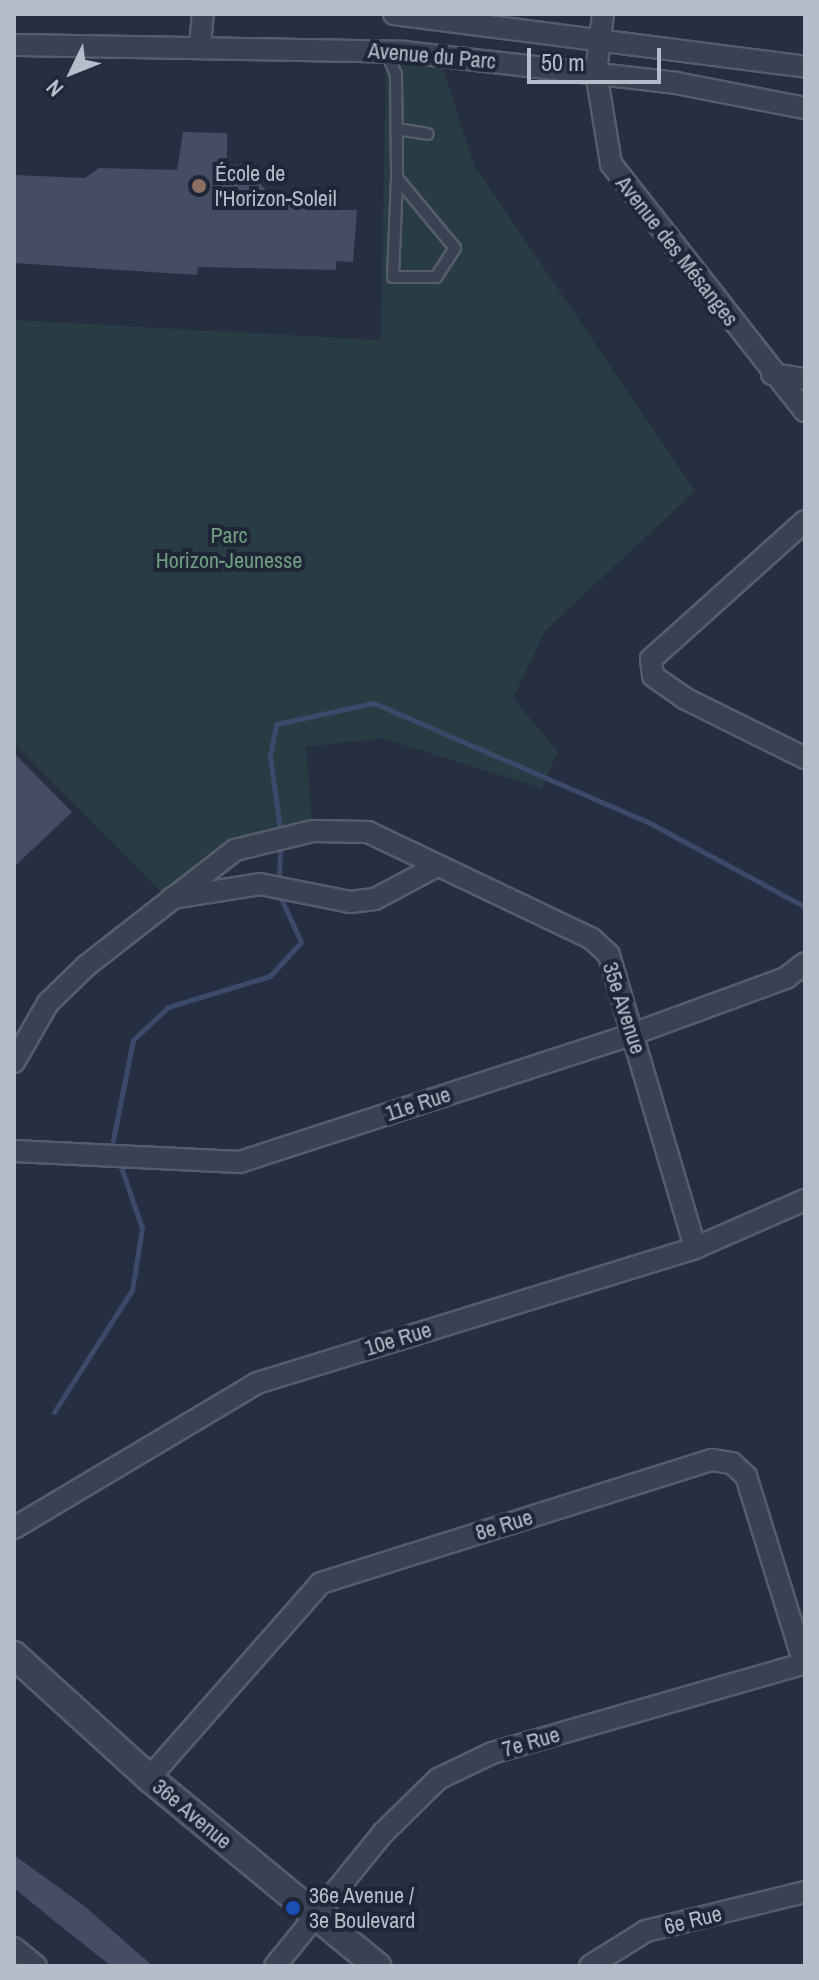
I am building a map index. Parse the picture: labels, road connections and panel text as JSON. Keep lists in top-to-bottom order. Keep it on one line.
{"streets":{"street":["Avenue du Parc","Avenue des Mésanges","35e Avenue","11e Rue","10e Rue","8e Rue","7e Rue","36e Avenue","6e Rue"]},"crossings":[["Avenue du Parc","Avenue des Mésanges"],["35e Avenue","11e Rue"],["35e Avenue","10e Rue"],["8e Rue","7e Rue"],["8e Rue","36e Avenue"],["7e Rue","36e Avenue"]],"parks":["Parc Horizon-Jeunesse"],"places":["École de l'Horizon-Soleil","36e Avenue / 3e Boulevard"],"scale_bar":"50 m","north":"bottom left"}
